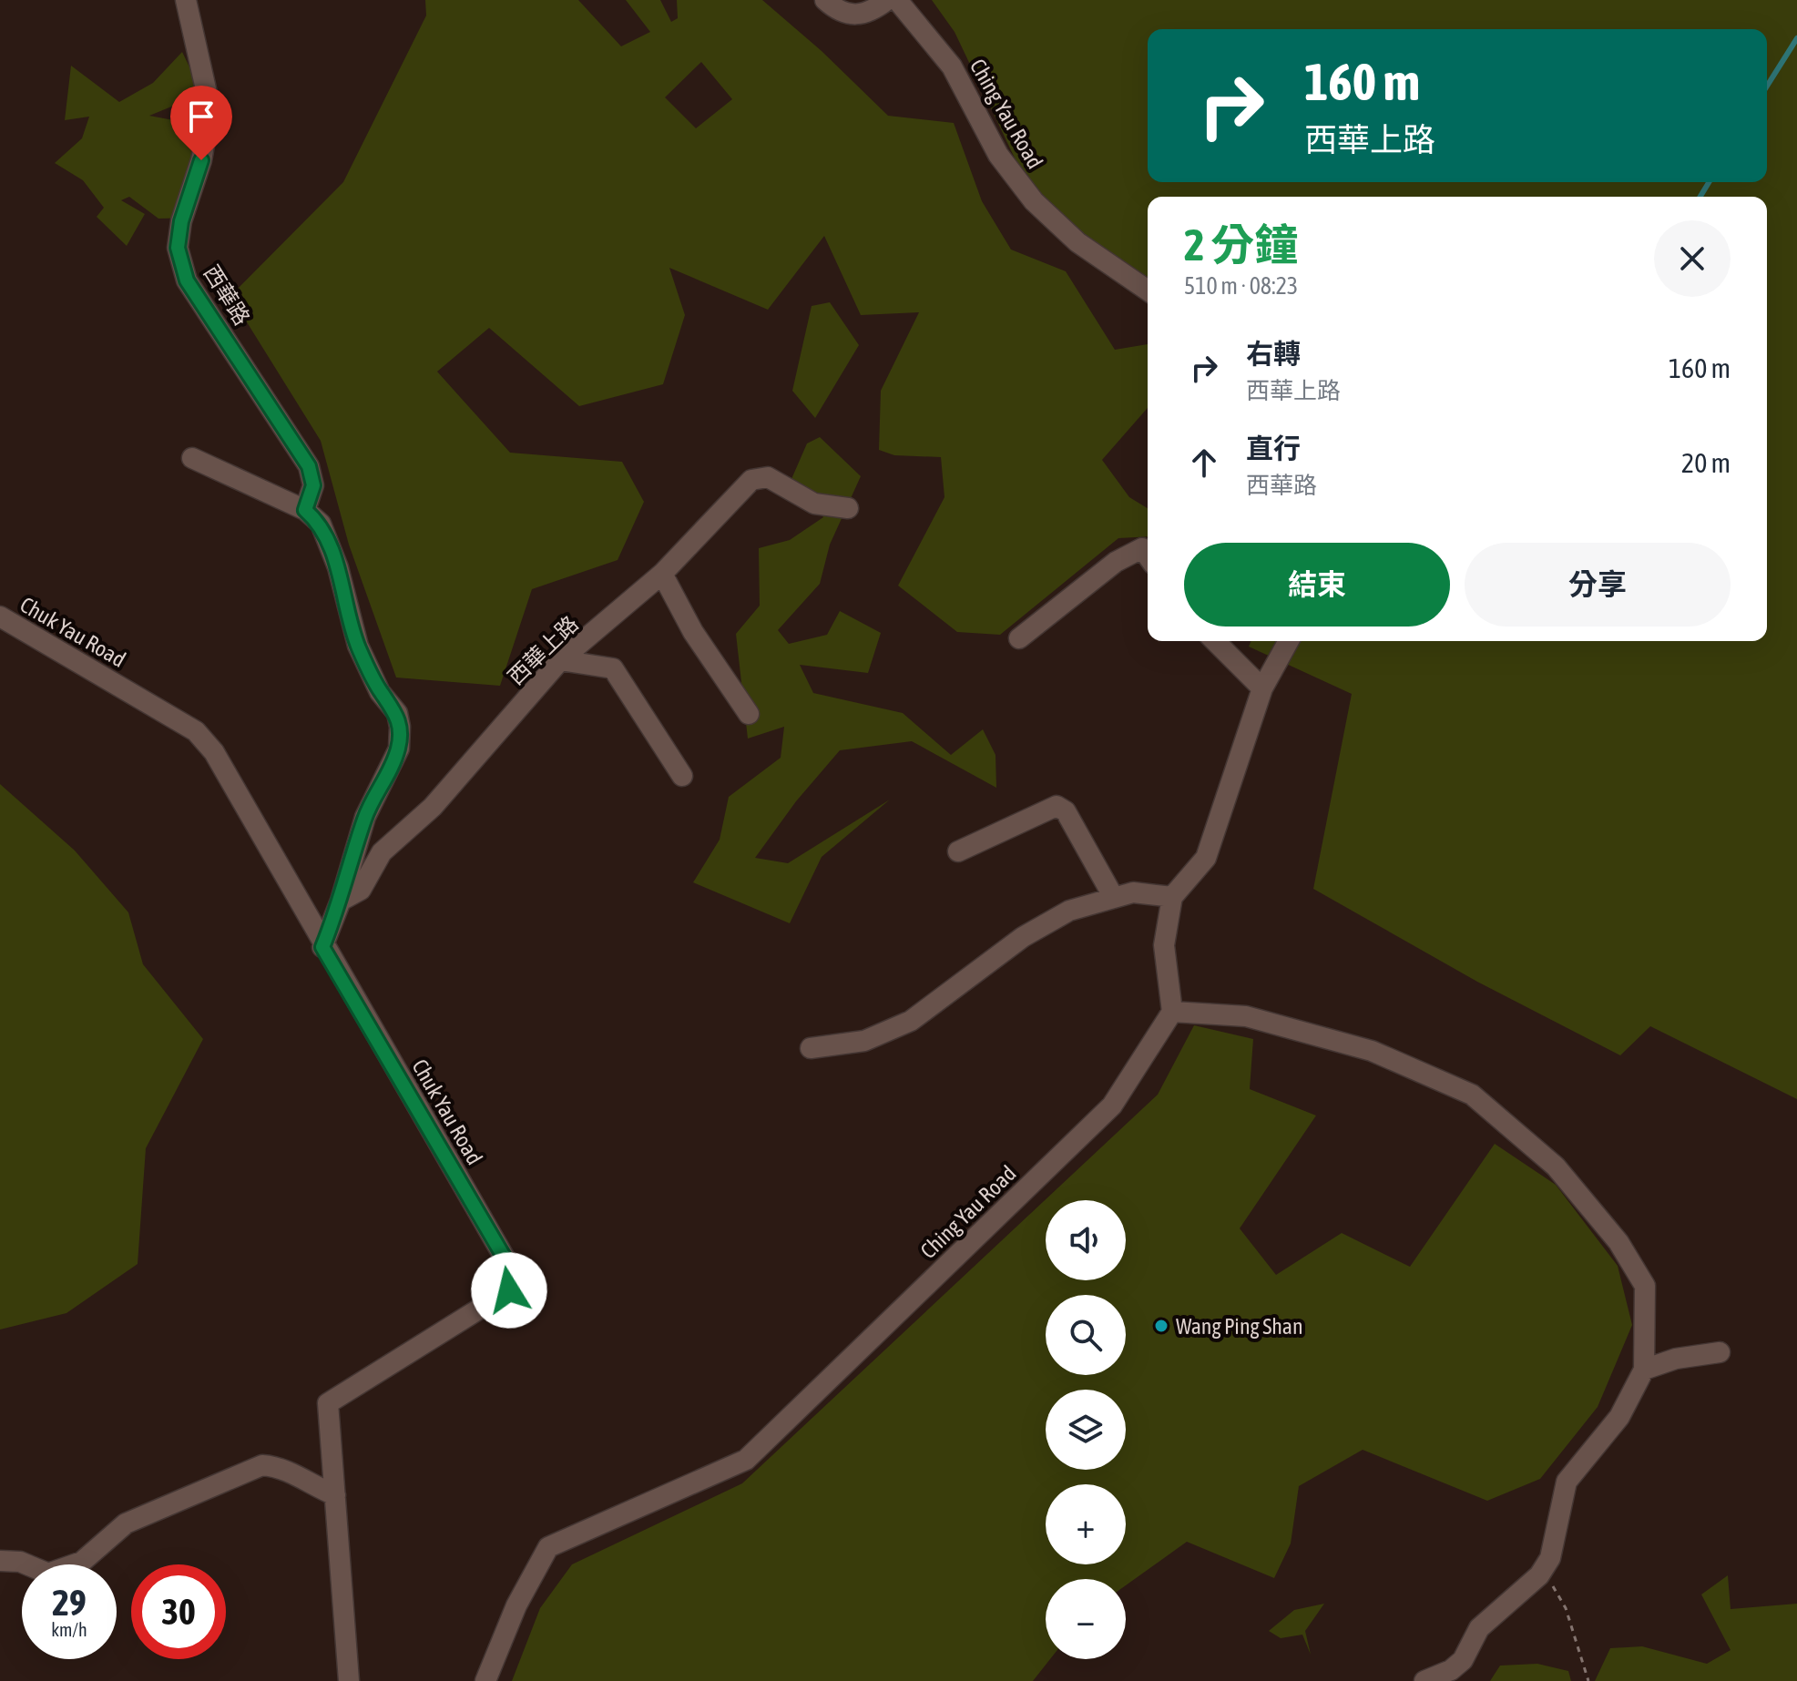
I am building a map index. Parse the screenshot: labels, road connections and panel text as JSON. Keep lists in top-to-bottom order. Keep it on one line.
{"streets":{"street":["Ching Yau Road","西華路","Chuk Yau Road","西華上路"]},"crossings":[["Chuk Yau Road","西華上路"]],"places":["Wang Ping Shan"],"page":{"turn":["160 m","西華上路"],"heading":["2 分鐘","510 m · 08:23"],"list":[{"name":"右轉","note":"西華上路","value":"160 m"},{"name":"直行","note":"西華路","value":"20 m"}],"buttons":["結束","分享"],"map_buttons":["+","−"],"speed":"29 km/h","limit":"30"}}
